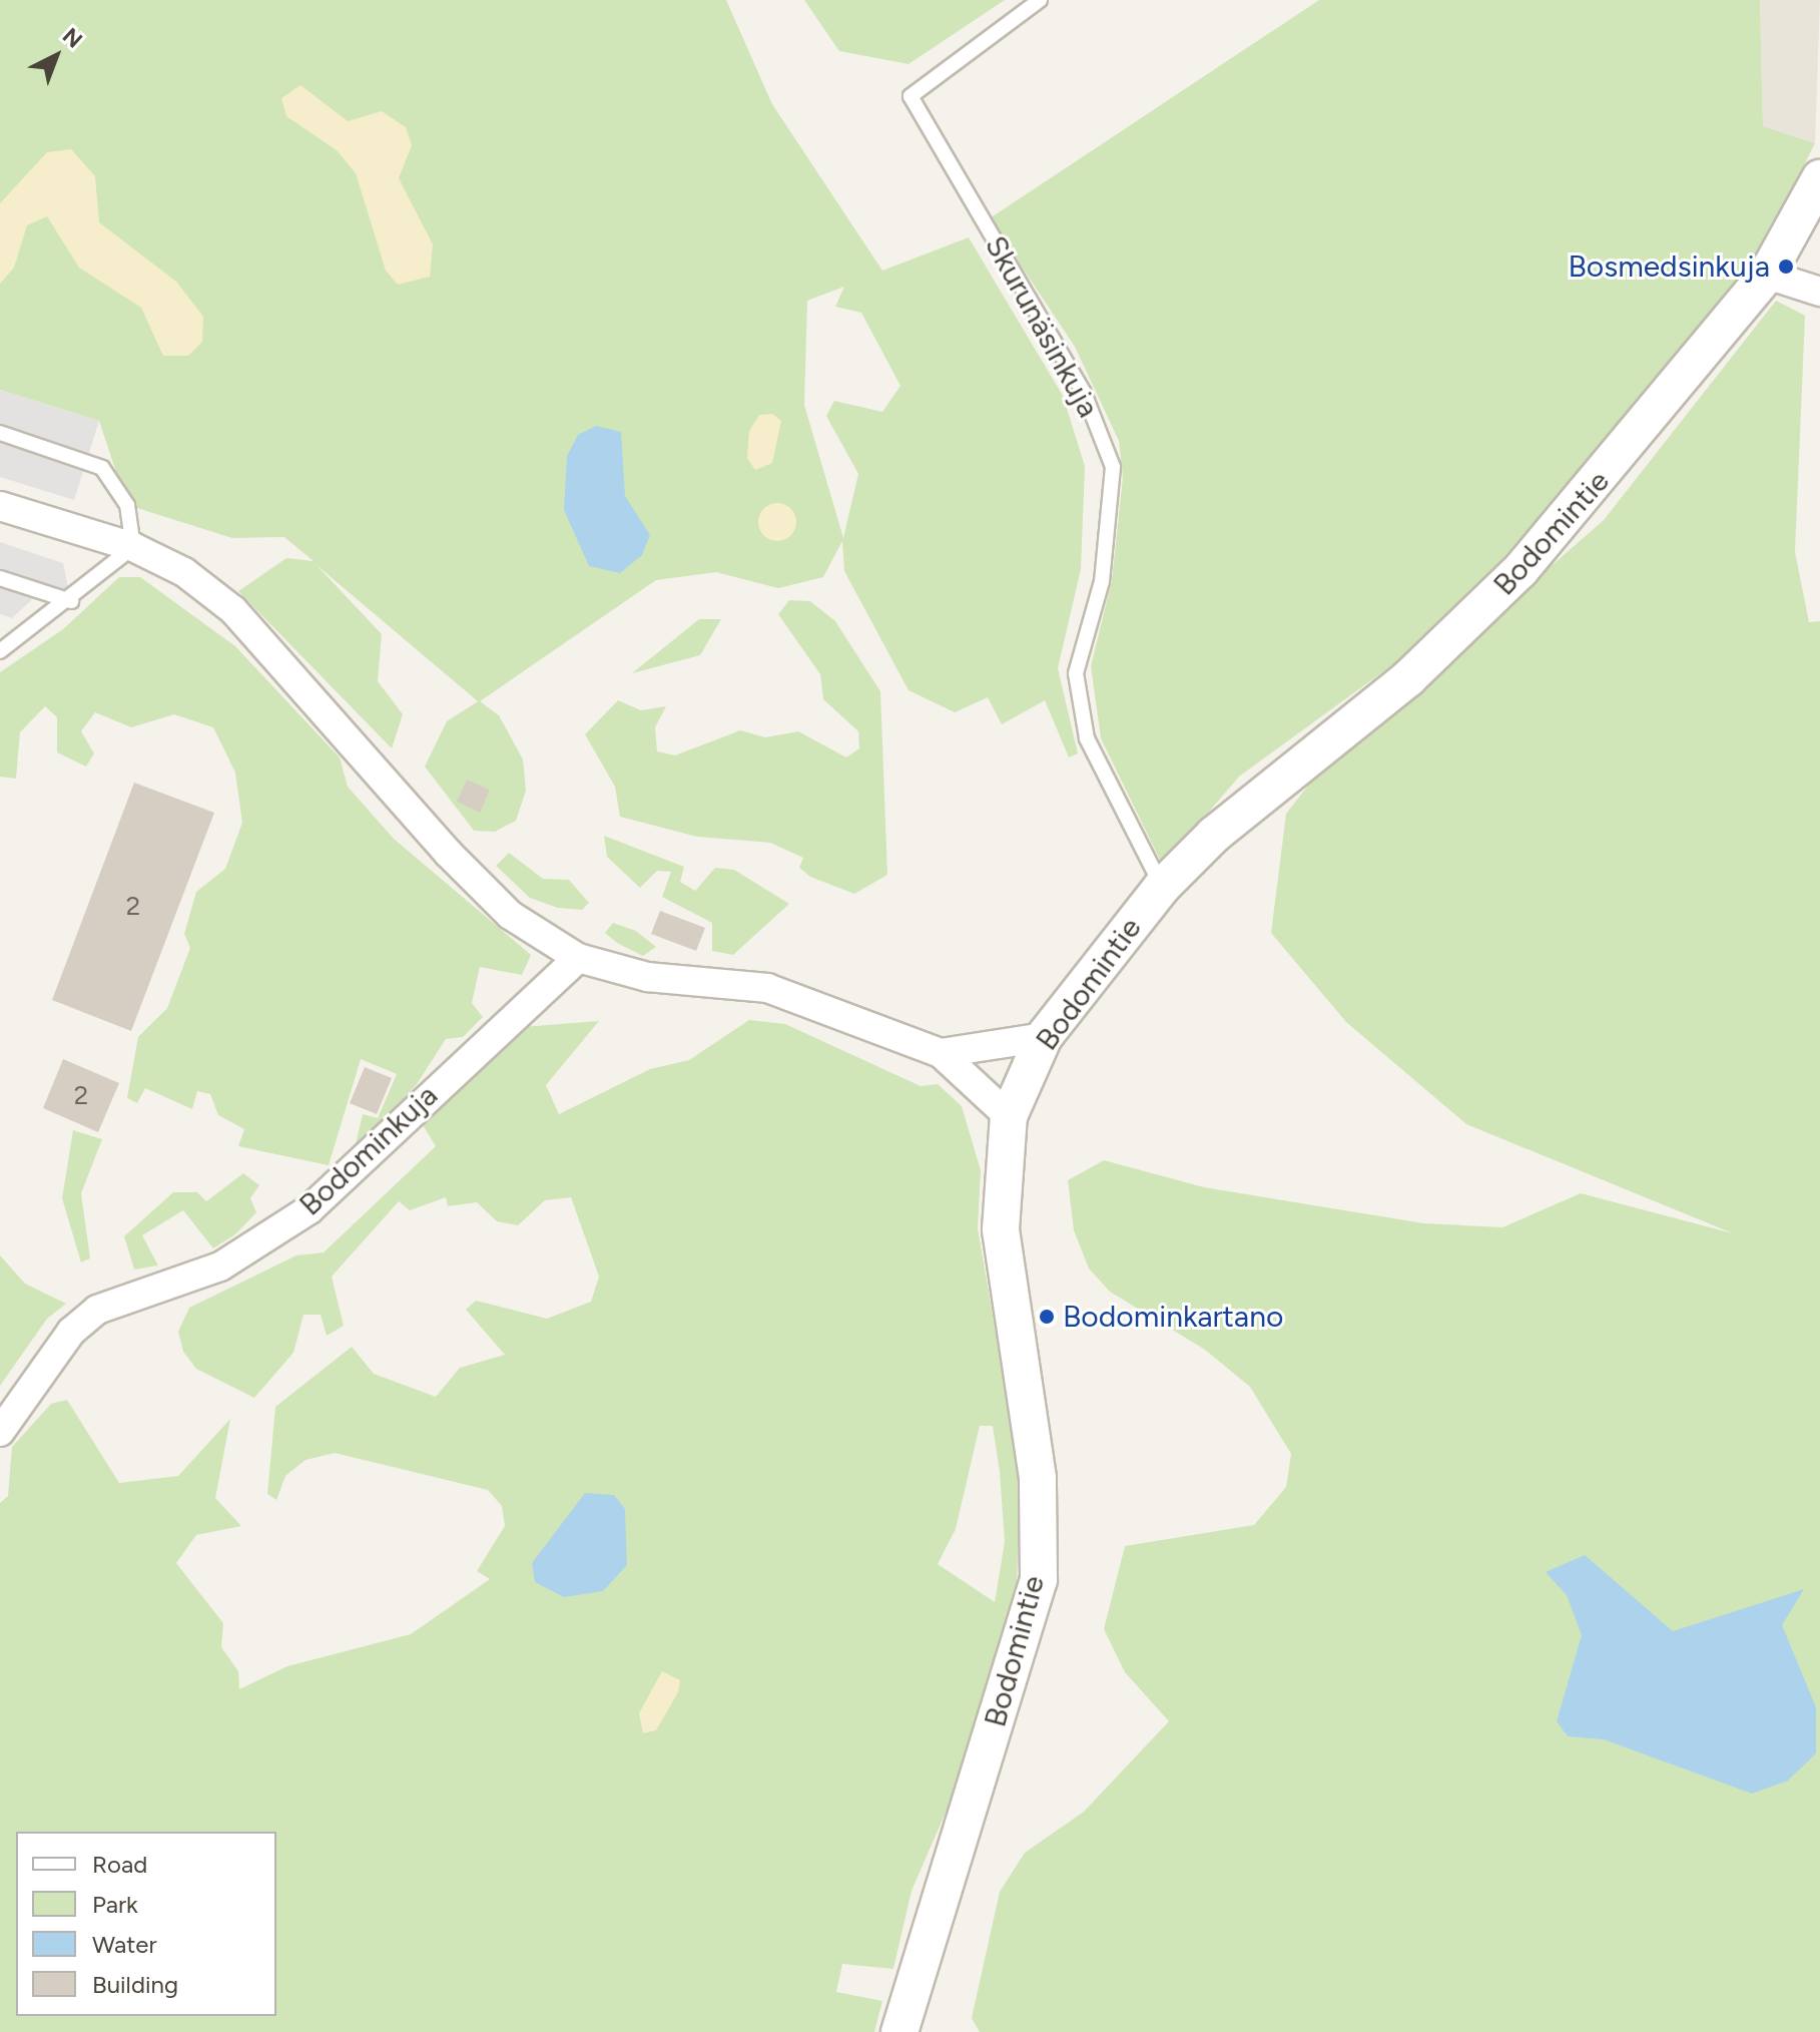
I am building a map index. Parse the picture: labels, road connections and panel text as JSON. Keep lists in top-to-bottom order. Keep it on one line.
{"streets":{"street":["Bodomintie","Bodominkuja"],"lane":["Skurunäsinkuja"]},"crossings":[["Skurunäsinkuja","Bodomintie"]],"places":["Bosmedsinkuja","Bodominkartano"],"house_numbers":["2","2"],"legend":["Road","Park","Water","Building"],"north":"top right"}
